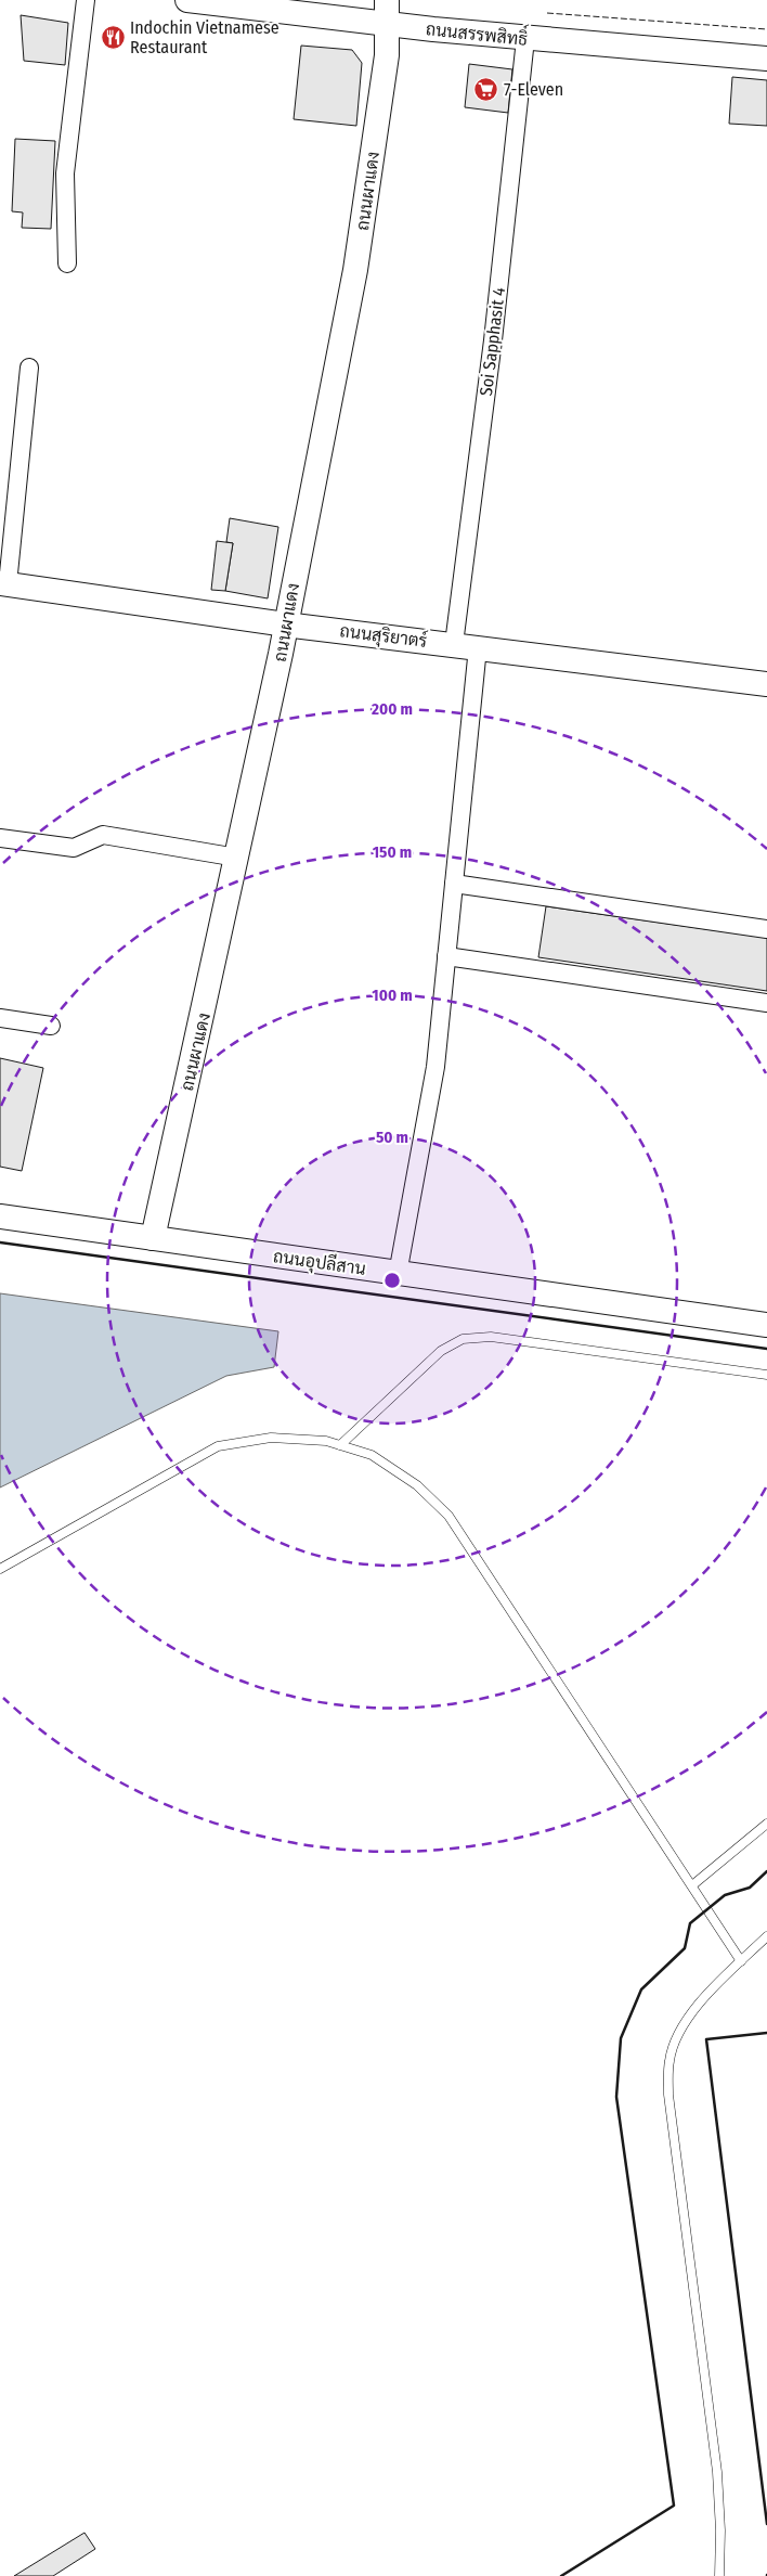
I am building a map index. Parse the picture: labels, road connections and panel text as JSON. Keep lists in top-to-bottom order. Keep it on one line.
{"streets":{"street":["ถนนสรรพสิทธิ์","ถนนผาแดง","Soi Sapphasit 4","ถนนสุริยาตร์","ถนนอุปลีสาน"]},"crossings":[["ถนนสรรพสิทธิ์","ถนนผาแดง"],["ถนนสรรพสิทธิ์","Soi Sapphasit 4"],["ถนนผาแดง","ถนนสุริยาตร์"],["ถนนผาแดง","ถนนอุปลีสาน"],["Soi Sapphasit 4","ถนนสุริยาตร์"]],"places":{"restaurant":["Indochin Vietnamese Restaurant"],"supermarket":["7-Eleven"]},"rings":["200 m","150 m","100 m","50 m"]}
